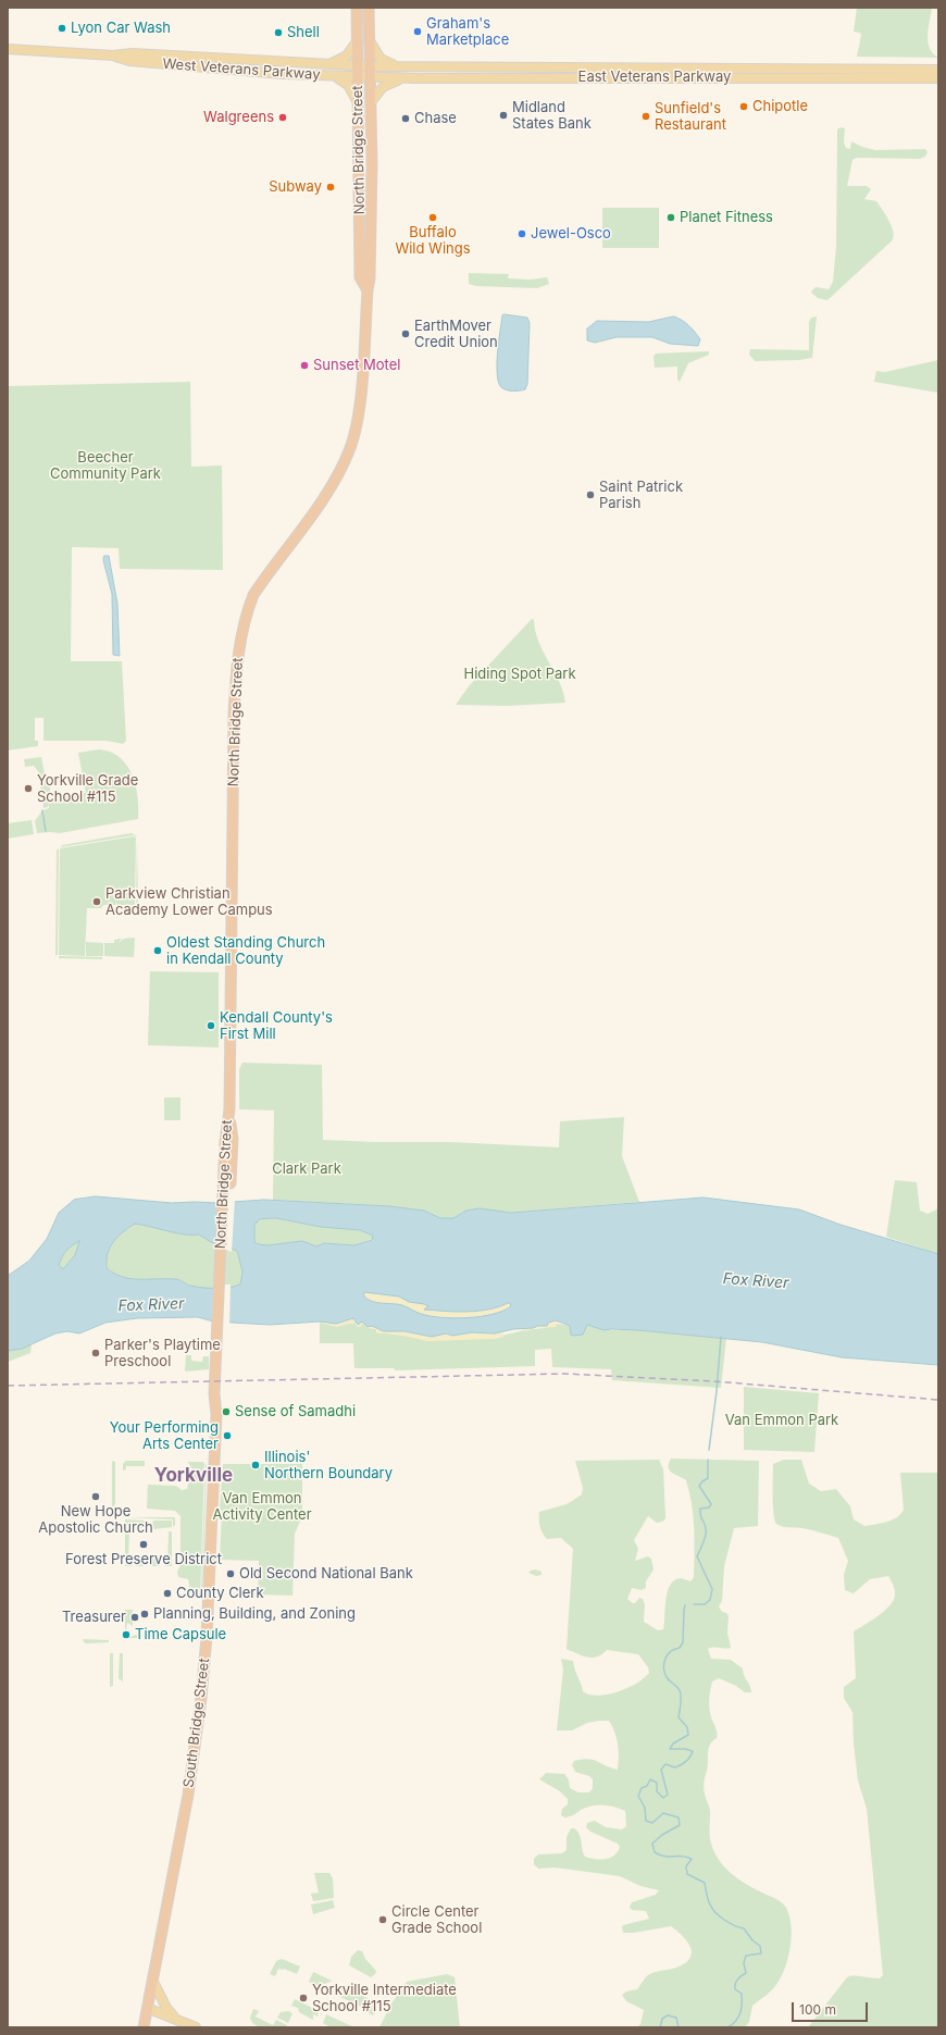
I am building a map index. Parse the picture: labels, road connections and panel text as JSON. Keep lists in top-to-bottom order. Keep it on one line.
{"streets":{"highway":["North Bridge Street","South Bridge Street"],"main road":["West Veterans Parkway","East Veterans Parkway"]},"crossings":[["West Veterans Parkway","East Veterans Parkway"],["West Veterans Parkway","North Bridge Street"],["East Veterans Parkway","North Bridge Street"],["North Bridge Street","South Bridge Street"]],"districts":["Yorkville"],"water":["Fox River"],"parks":["Beecher Community Park","Hiding Spot Park","Clark Park","Van Emmon Park","Van Emmon Activity Center"],"places":["Lyon Car Wash","Graham's Marketplace","Shell","Chipotle","Midland States Bank","Sunfield's Restaurant","Walgreens","Chase","Subway","Buffalo Wild Wings","Planet Fitness","Jewel-Osco","EarthMover Credit Union","Sunset Motel","Saint Patrick Parish","Yorkville Grade School #115","Parkview Christian Academy Lower Campus","Oldest Standing Church in Kendall County","Kendall County's First Mill","Parker's Playtime Preschool","Sense of Samadhi","Your Performing Arts Center","Illinois' Northern Boundary","New Hope Apostolic Church","Forest Preserve District","Old Second National Bank","County Clerk","Planning, Building, and Zoning","Treasurer","Time Capsule","Circle Center Grade School","Yorkville Intermediate School #115"],"scale_bar":"100 m"}
